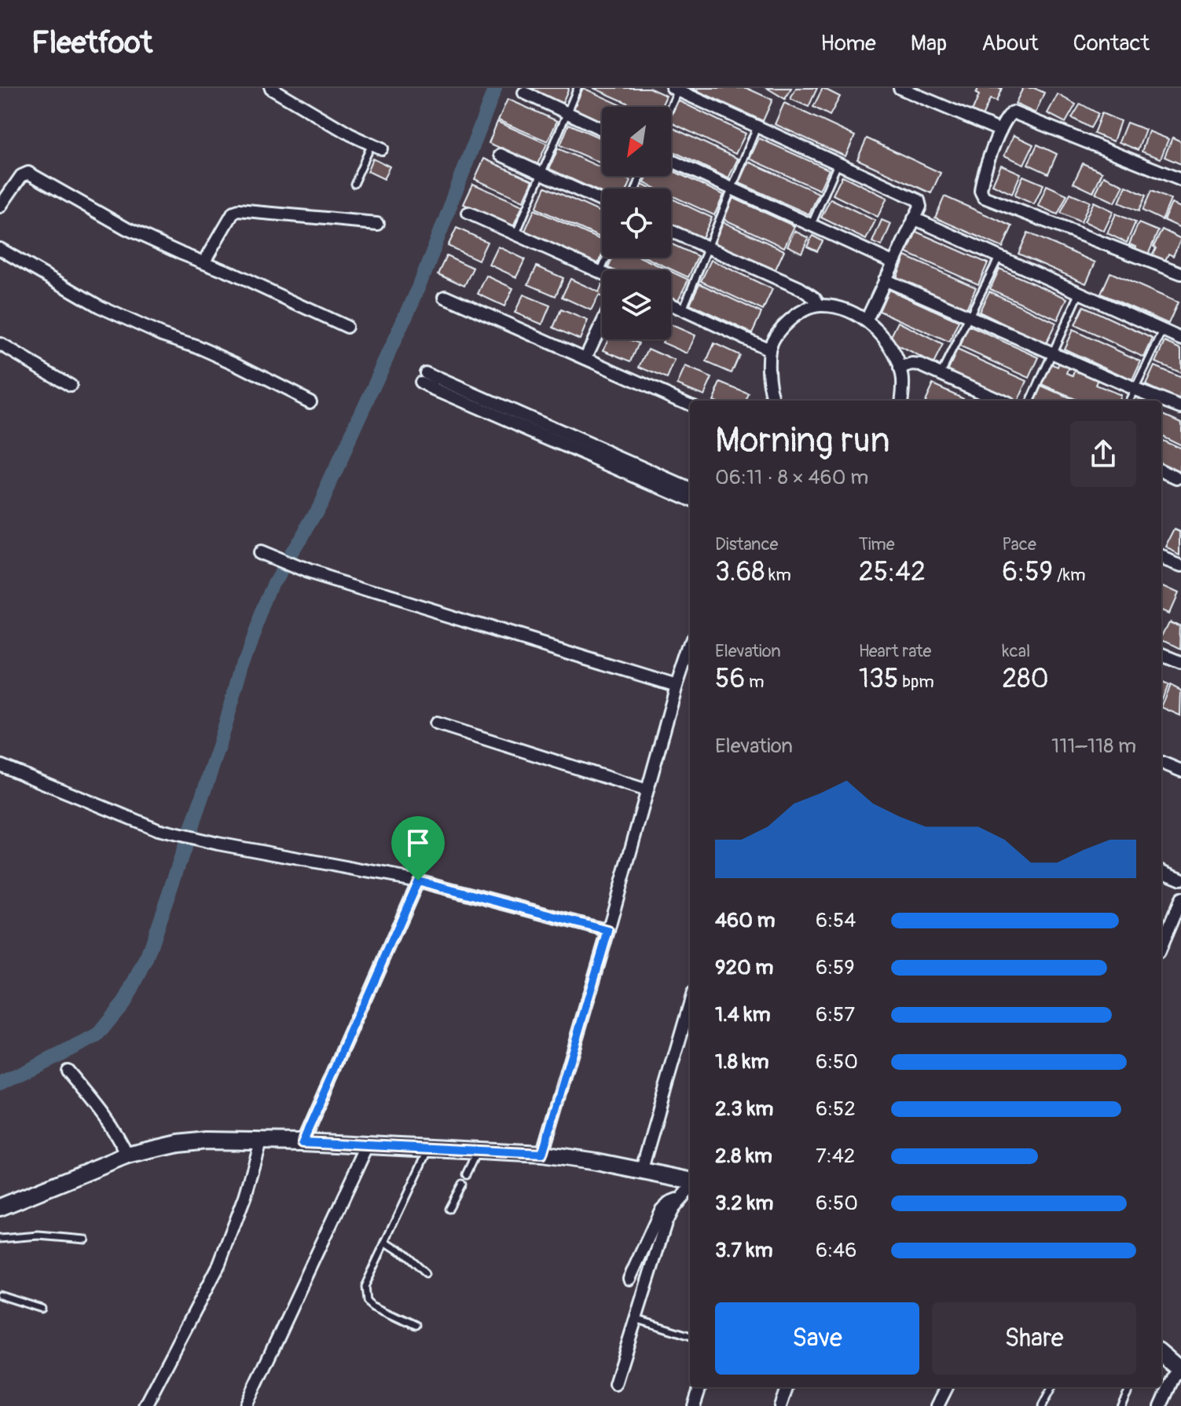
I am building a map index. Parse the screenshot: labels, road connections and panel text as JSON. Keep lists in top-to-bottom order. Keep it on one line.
{"north":"bottom left","page":{"header":"Fleetfoot","nav":["Home","Map","About","Contact"],"heading":["Morning run","06:11 · 8 × 460 m"],"stats":[["Distance","3.68 km"],["Time","25:42"],["Pace","6:59 /km"],["Elevation","56 m"],["Heart rate","135 bpm"],["kcal","280"]],"chart":["Elevation","111–118 m"],"list":[{"name":"460 m","note":"6:54"},{"name":"920 m","note":"6:59"},{"name":"1.4 km","note":"6:57"},{"name":"1.8 km","note":"6:50"},{"name":"2.3 km","note":"6:52"},{"name":"2.8 km","note":"7:42"},{"name":"3.2 km","note":"6:50"},{"name":"3.7 km","note":"6:46"}],"buttons":["Save","Share"]}}
